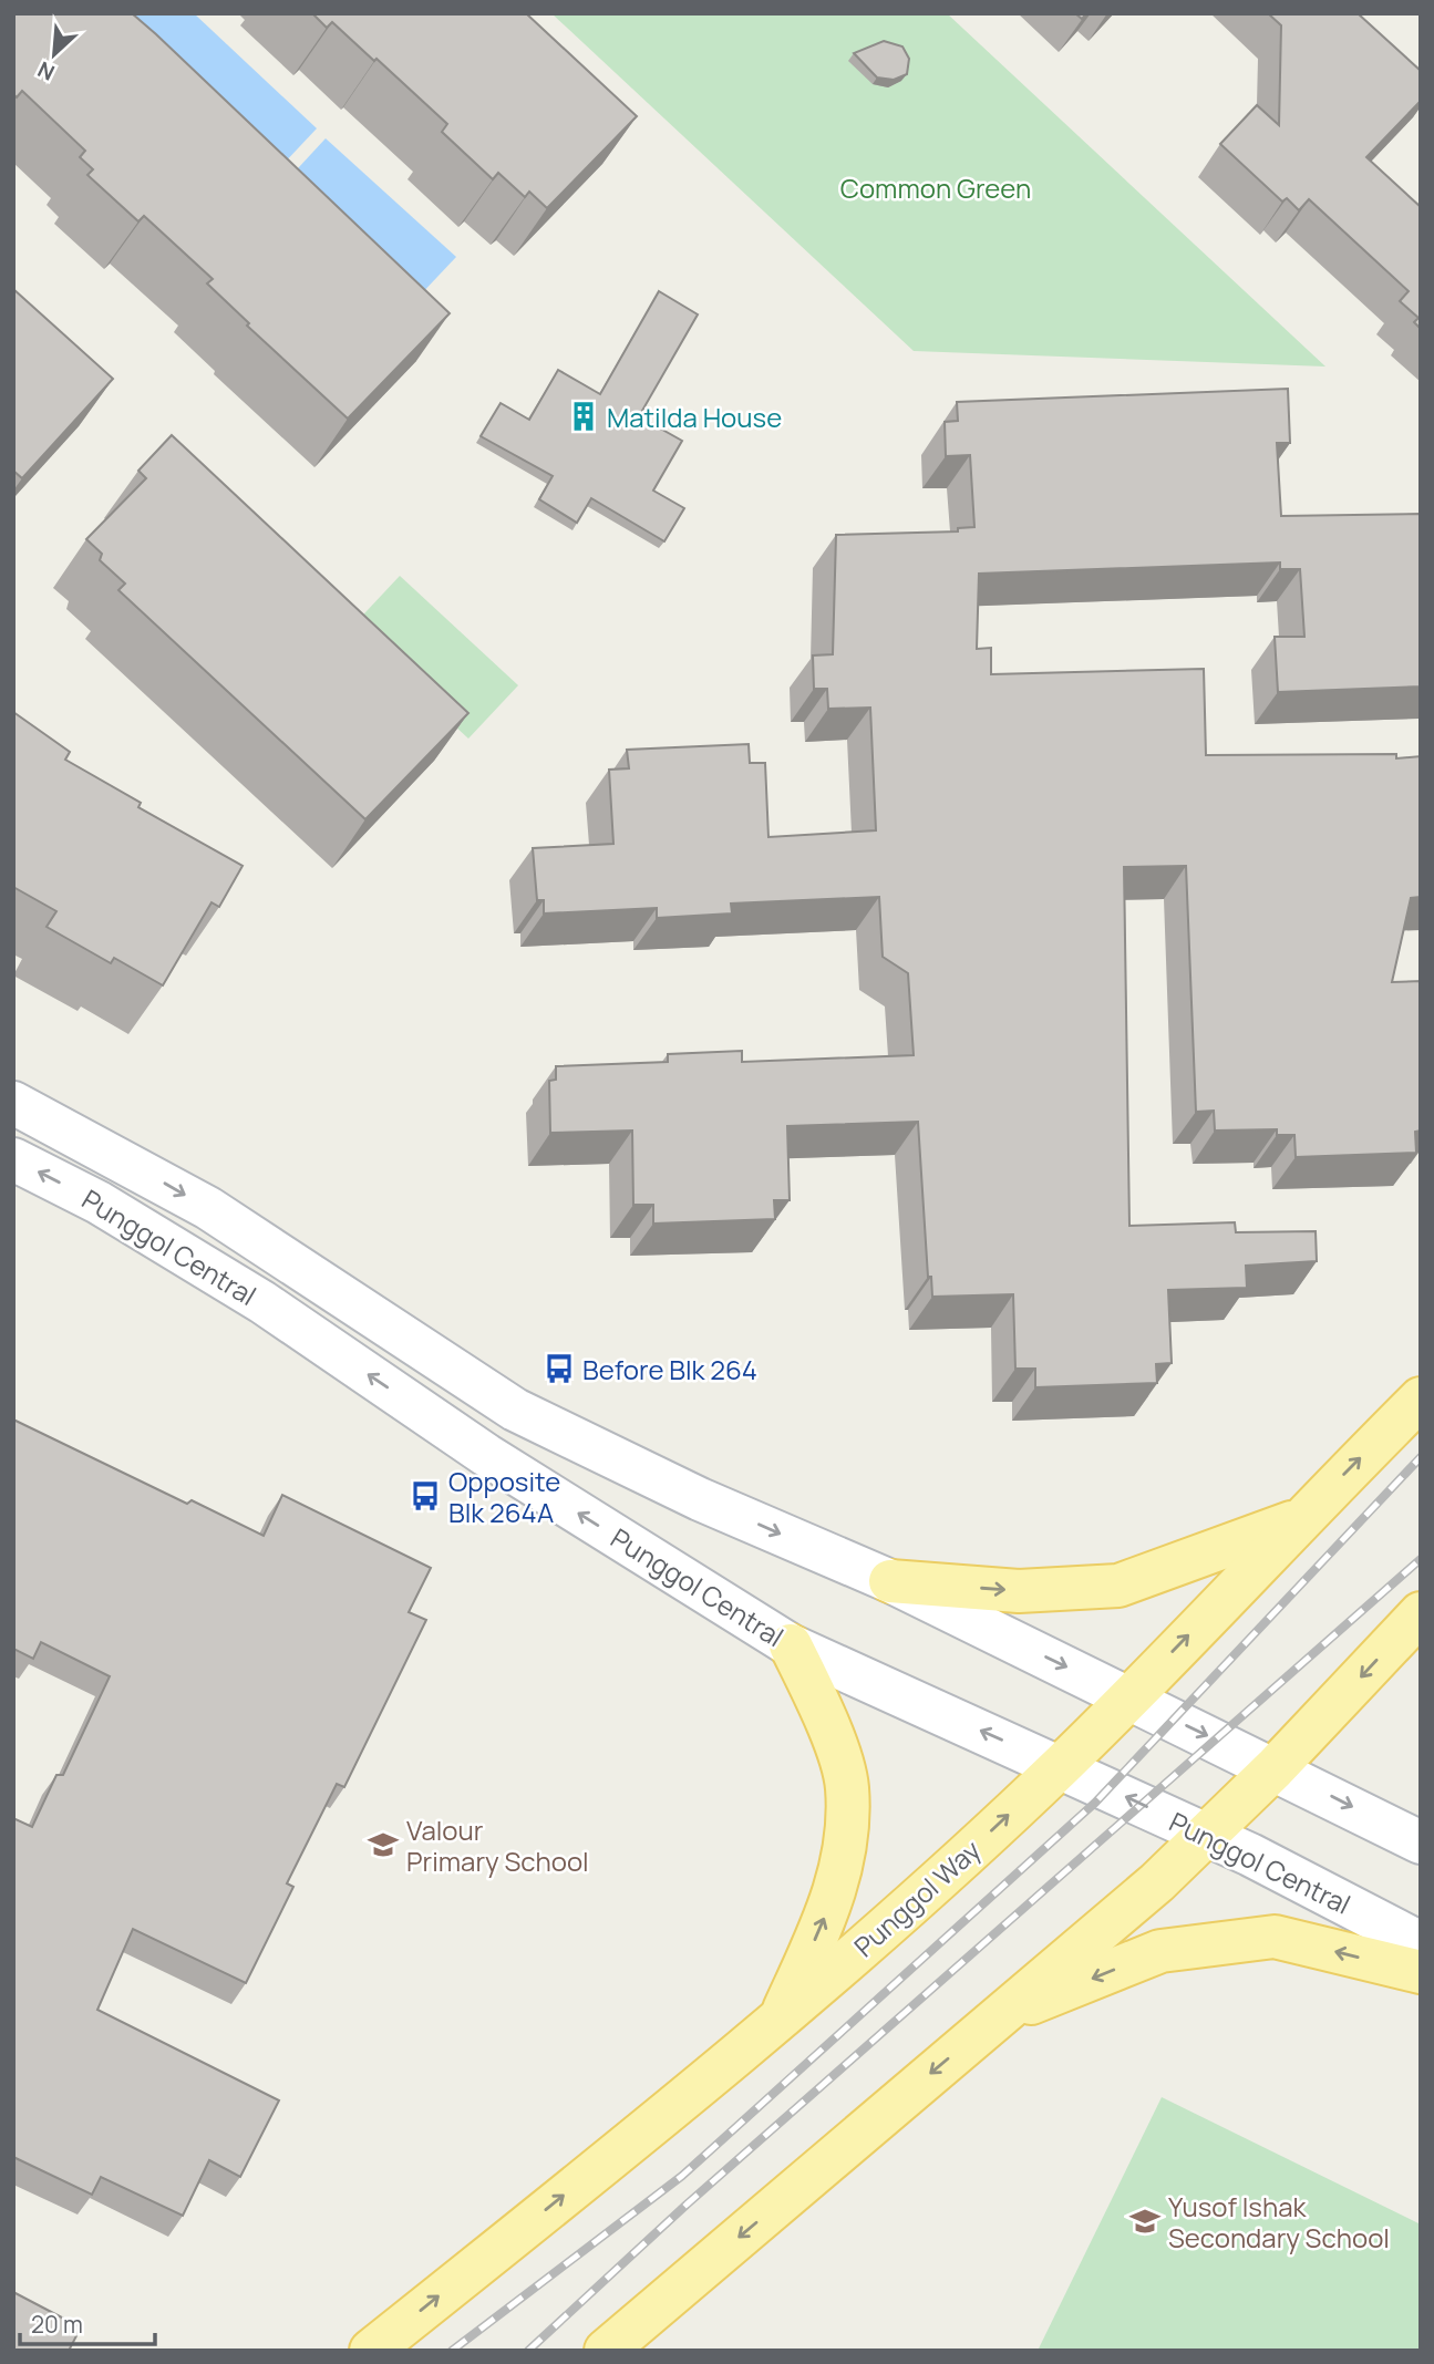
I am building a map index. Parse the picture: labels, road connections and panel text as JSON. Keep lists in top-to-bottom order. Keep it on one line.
{"streets":{"main road":["Punggol Central","Punggol Way"]},"crossings":[["Punggol Central","Punggol Way"]],"parks":["Common Green"],"places":{"building":["Matilda House"],"bus stop":["Before Blk 264","Opposite Blk 264A"],"school or university":["Valour Primary School","Yusof Ishak Secondary School"]},"scale_bar":"20 m","north":"bottom left"}
